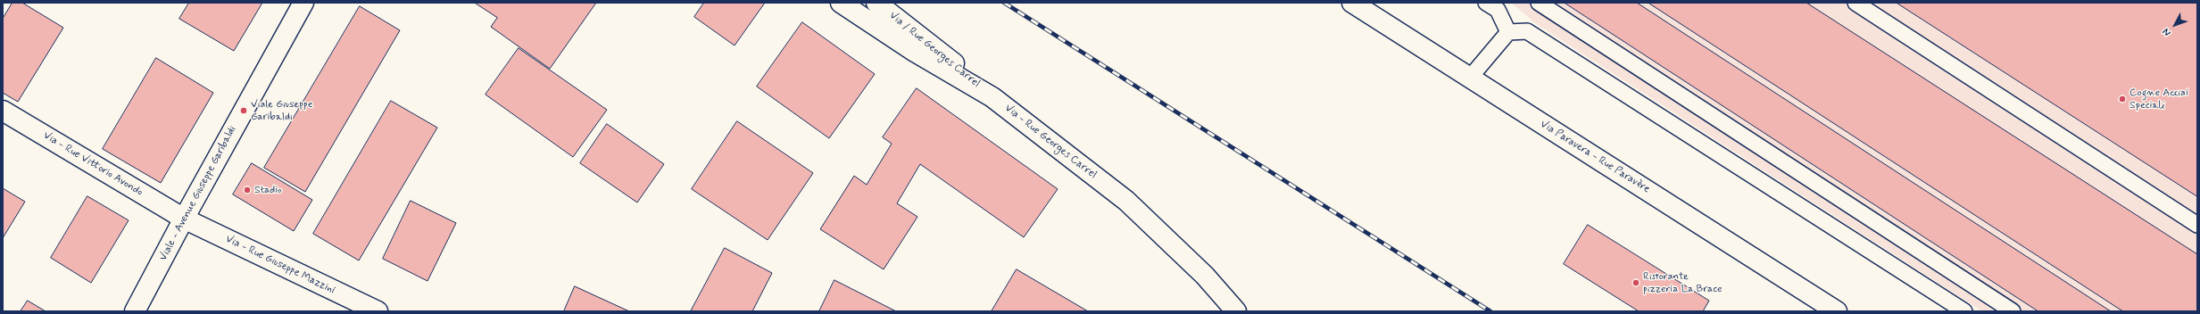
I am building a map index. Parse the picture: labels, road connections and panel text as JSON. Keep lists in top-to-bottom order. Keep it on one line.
{"streets":{"street":["Via / Rue Georges Carrel","Via - Rue Georges Carrel","Via Paravera - Rue Paravère","Via - Rue Vittorio Avondo","Viale - Avenue Giuseppe Garibaldi","Via - Rue Giuseppe Mazzini"]},"crossings":[["Via / Rue Georges Carrel","Via - Rue Georges Carrel"],["Via - Rue Vittorio Avondo","Viale - Avenue Giuseppe Garibaldi"],["Via - Rue Vittorio Avondo","Via - Rue Giuseppe Mazzini"],["Viale - Avenue Giuseppe Garibaldi","Via - Rue Giuseppe Mazzini"]],"places":["Cogne Acciai Speciali","Viale Giuseppe Garibaldi","Stadio","Ristorante pizzeria La Brace"],"north":"bottom left"}
